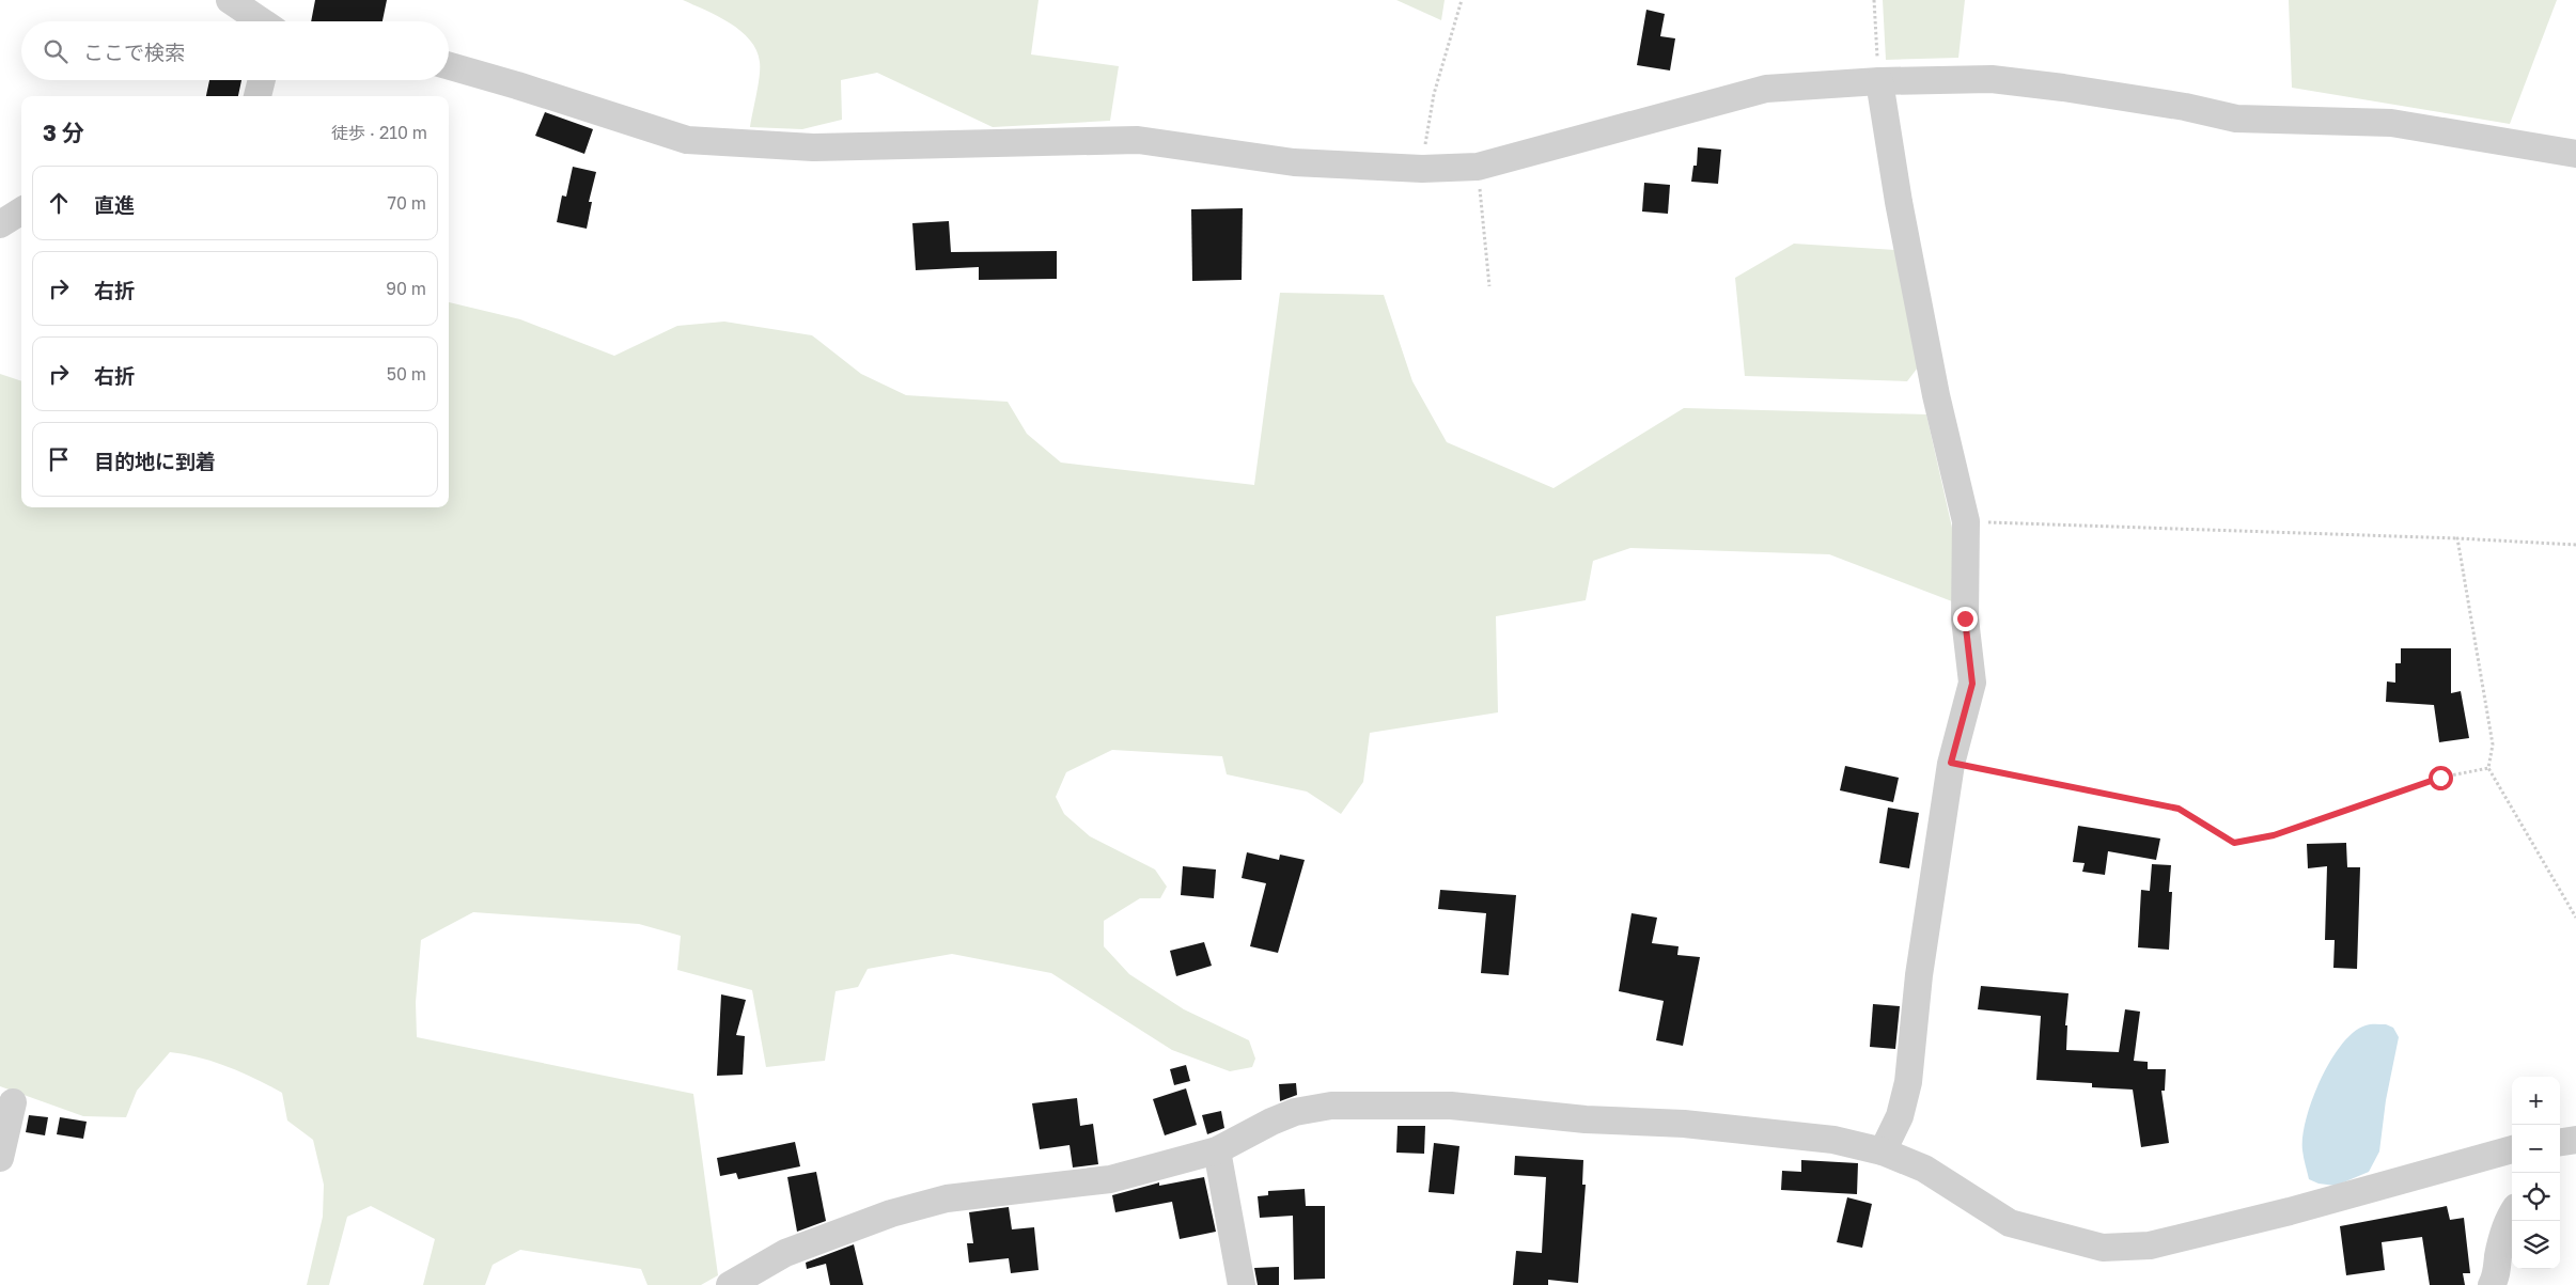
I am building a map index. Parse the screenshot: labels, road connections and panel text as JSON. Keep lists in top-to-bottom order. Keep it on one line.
{"page":{"search":"ここで検索","heading":["3 分","徒歩 · 210 m"],"list":[["直進","70 m"],["右折","90 m"],["右折","50 m"],"目的地に到着"],"map_buttons":["+","−"]}}
